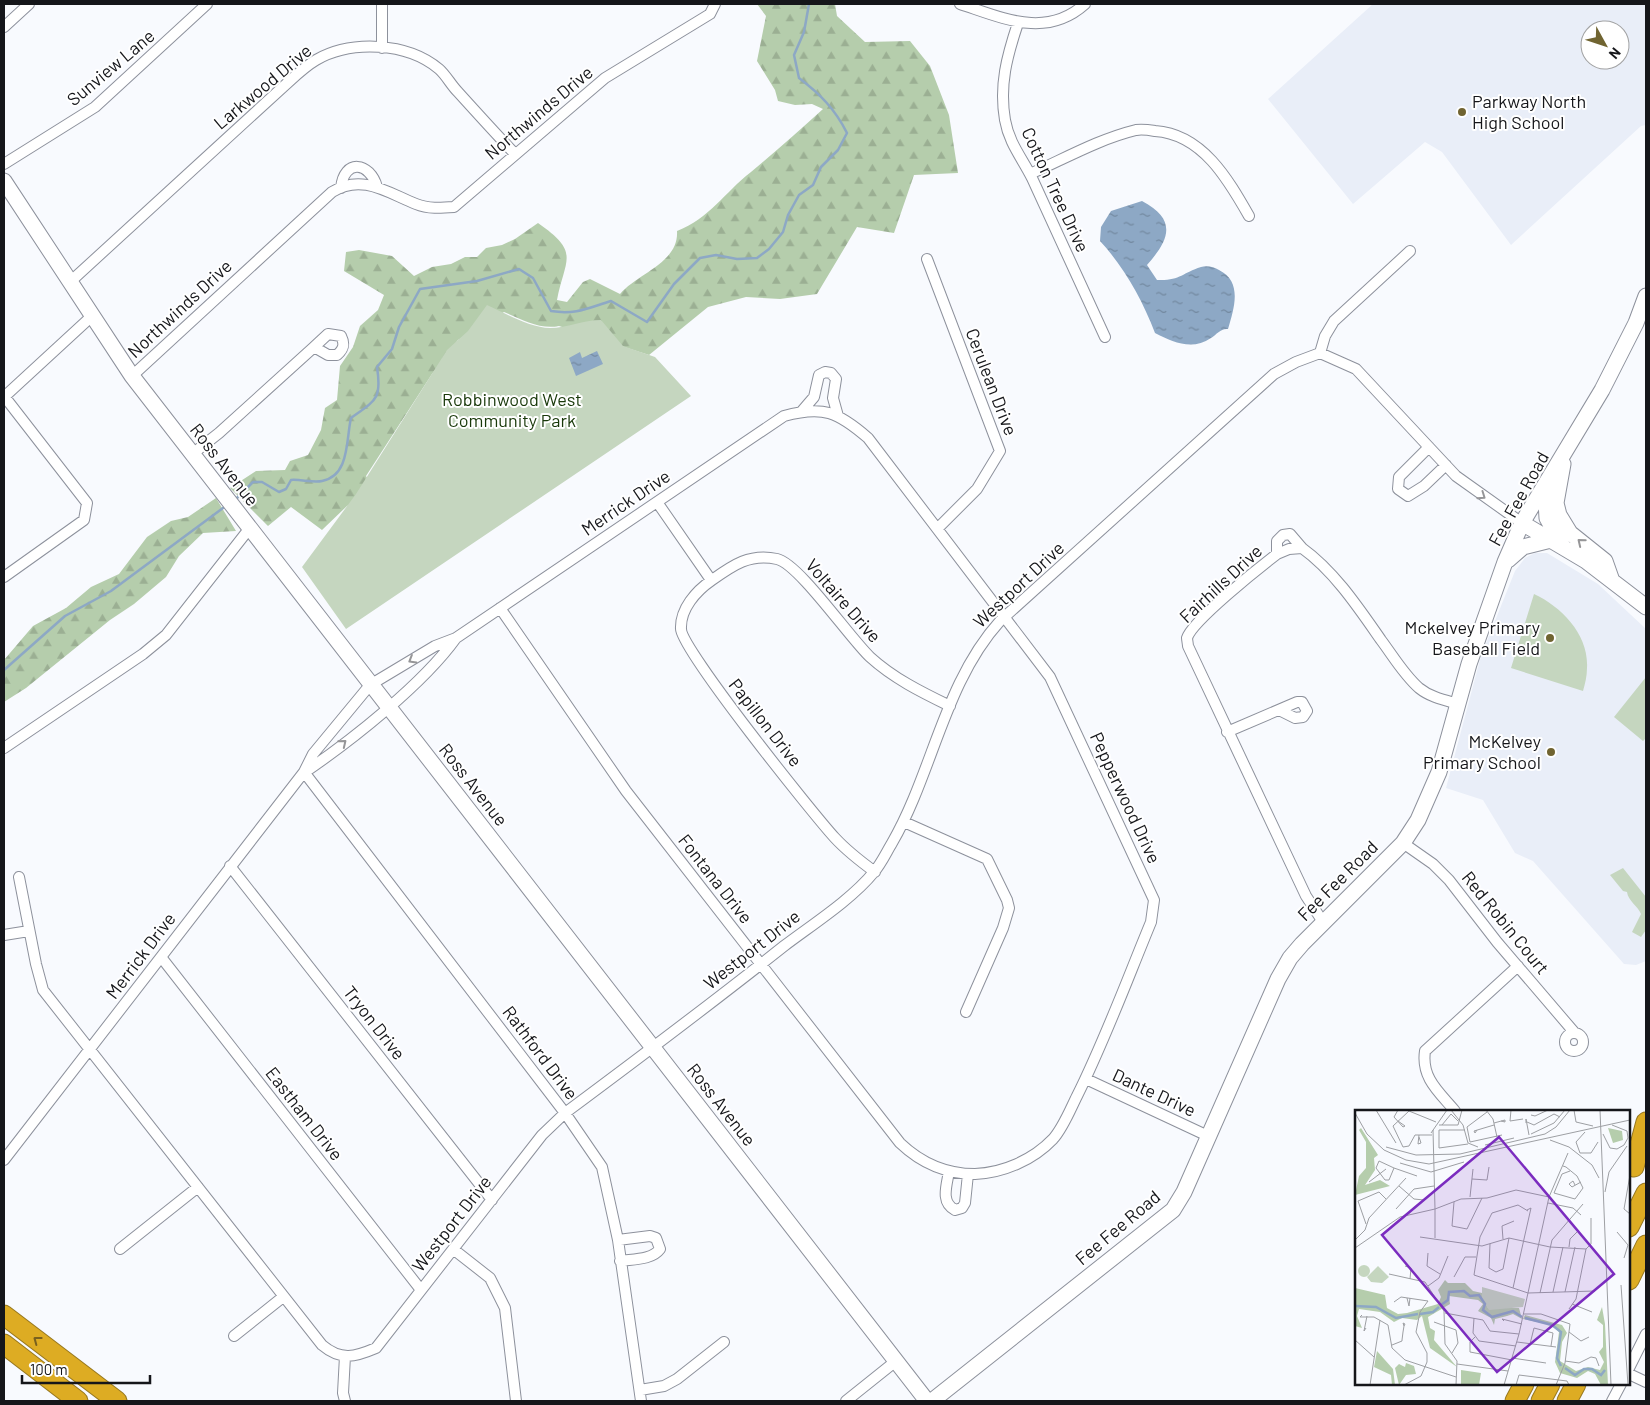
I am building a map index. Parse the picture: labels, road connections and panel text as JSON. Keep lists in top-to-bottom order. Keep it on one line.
{"streets":{"street":["Sunview Lane","Larkwood Drive","Northwinds Drive","Cotton Tree Drive","Cerulean Drive","Ross Avenue","Fee Fee Road","Merrick Drive","Fairhills Drive","Westport Drive","Voltaire Drive","Papillon Drive","Pepperwood Drive","Fontana Drive","Red Robin Court","Tryon Drive","Rathford Drive","Dante Drive","Eastham Drive"]},"crossings":[["Larkwood Drive","Northwinds Drive"],["Larkwood Drive","Ross Avenue"],["Northwinds Drive","Ross Avenue"],["Cerulean Drive","Pepperwood Drive"],["Ross Avenue","Merrick Drive"],["Ross Avenue","Westport Drive"],["Fee Fee Road","Fairhills Drive"],["Fee Fee Road","Red Robin Court"],["Fee Fee Road","Dante Drive"],["Merrick Drive","Pepperwood Drive"],["Merrick Drive","Fontana Drive"],["Merrick Drive","Tryon Drive"],["Merrick Drive","Rathford Drive"],["Merrick Drive","Eastham Drive"],["Westport Drive","Voltaire Drive"],["Westport Drive","Papillon Drive"],["Westport Drive","Pepperwood Drive"],["Westport Drive","Fontana Drive"],["Westport Drive","Tryon Drive"],["Westport Drive","Rathford Drive"],["Westport Drive","Eastham Drive"],["Voltaire Drive","Papillon Drive"],["Pepperwood Drive","Fontana Drive"],["Pepperwood Drive","Dante Drive"]],"parks":["Robbinwood West Community Park"],"places":["Parkway North High School","Mckelvey Primary Baseball Field","McKelvey Primary School"],"scale_bar":"100 m","north":"bottom right"}
